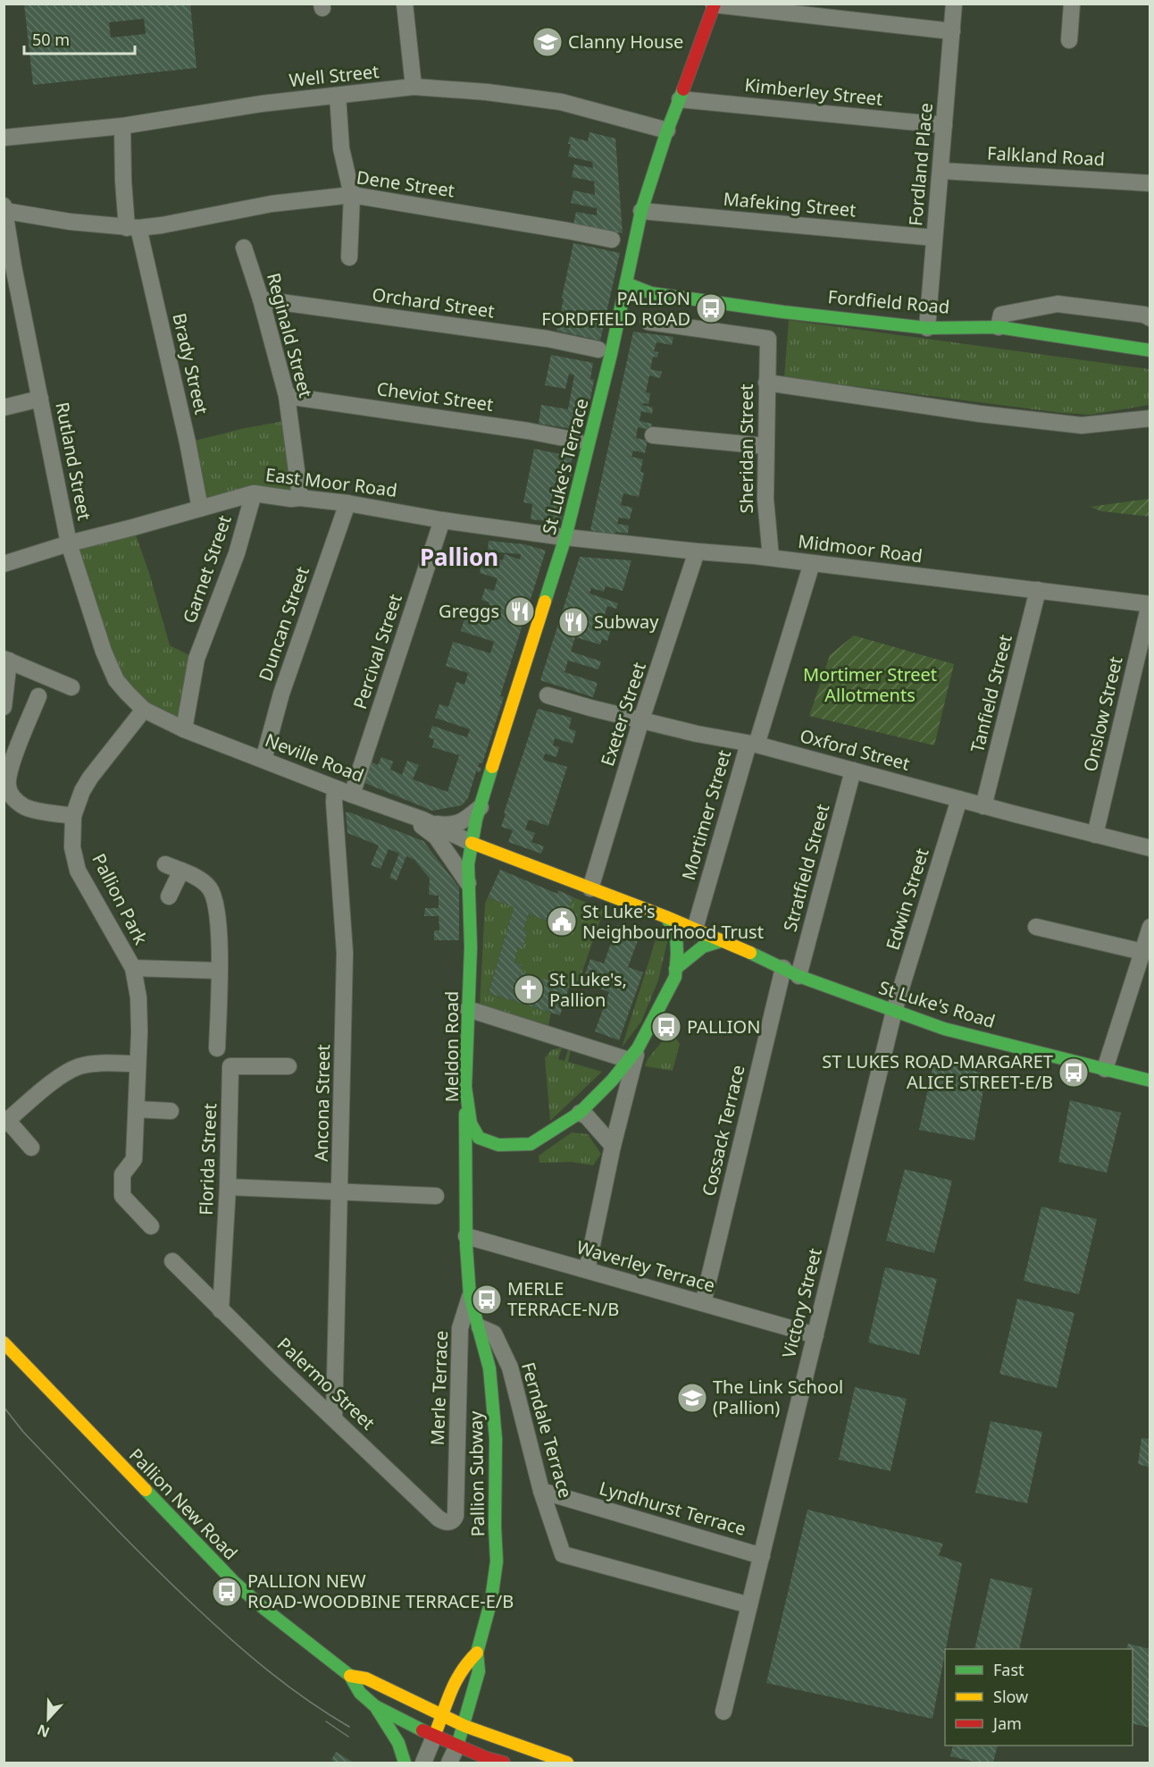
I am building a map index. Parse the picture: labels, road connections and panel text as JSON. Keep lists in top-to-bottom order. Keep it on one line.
{"streets":{"street":["Well Street","Kimberley Street","Falkland Road","Fordland Place","Dene Street","Mafeking Street","Fordfield Road","Orchard Street","Reginald Street","Brady Street","Cheviot Street","Sheridan Street","Rutland Street","St Luke's Terrace","East Moor Road","Midmoor Road","Garnet Street","Duncan Street","Percival Street","Tanfield Street","Exeter Street","Onslow Street","Oxford Street","Neville Road","Mortimer Street","Stratfield Street","Pallion Park","Edwin Street","St Luke's Road","Meldon Road","Ancona Street","Cossack Terrace","Florida Street","Waverley Terrace","Victory Street","Palermo Street","Merle Terrace","Ferndale Terrace","Pallion Subway","Pallion New Road","Lyndhurst Terrace"]},"crossings":[["Well Street","Brady Street"],["Well Street","St Luke's Terrace"],["Kimberley Street","Fordland Place"],["Kimberley Street","St Luke's Terrace"],["Falkland Road","Fordland Place"],["Fordland Place","Mafeking Street"],["Fordland Place","Fordfield Road"],["Dene Street","Brady Street"],["Dene Street","Rutland Street"],["Mafeking Street","St Luke's Terrace"],["Fordfield Road","St Luke's Terrace"],["Orchard Street","Reginald Street"],["Reginald Street","Cheviot Street"],["Reginald Street","East Moor Road"],["Brady Street","East Moor Road"],["Sheridan Street","Midmoor Road"],["Rutland Street","East Moor Road"],["Rutland Street","Neville Road"],["Rutland Street","Pallion Park"],["St Luke's Terrace","East Moor Road"],["St Luke's Terrace","Midmoor Road"],["St Luke's Terrace","Meldon Road"],["East Moor Road","Midmoor Road"],["East Moor Road","Garnet Street"],["East Moor Road","Duncan Street"],["East Moor Road","Percival Street"],["Midmoor Road","Tanfield Street"],["Midmoor Road","Exeter Street"],["Midmoor Road","Onslow Street"],["Midmoor Road","Mortimer Street"],["Garnet Street","Neville Road"],["Duncan Street","Neville Road"],["Percival Street","Neville Road"],["Tanfield Street","Oxford Street"],["Exeter Street","Oxford Street"],["Exeter Street","St Luke's Road"],["Onslow Street","Oxford Street"],["Oxford Street","Mortimer Street"],["Oxford Street","Stratfield Street"],["Oxford Street","Edwin Street"],["Neville Road","Pallion Park"],["Neville Road","St Luke's Road"],["Neville Road","Meldon Road"],["Neville Road","Ancona Street"],["Mortimer Street","St Luke's Road"],["Stratfield Street","St Luke's Road"],["Edwin Street","St Luke's Road"],["Edwin Street","Victory Street"],["St Luke's Road","Meldon Road"],["St Luke's Road","Cossack Terrace"],["St Luke's Road","Victory Street"],["Ancona Street","Palermo Street"],["Cossack Terrace","Waverley Terrace"],["Florida Street","Palermo Street"],["Waverley Terrace","Victory Street"],["Waverley Terrace","Merle Terrace"],["Victory Street","Ferndale Terrace"],["Victory Street","Lyndhurst Terrace"],["Palermo Street","Merle Terrace"],["Merle Terrace","Pallion Subway"],["Ferndale Terrace","Pallion Subway"],["Ferndale Terrace","Lyndhurst Terrace"],["Pallion Subway","Pallion New Road"]],"districts":["Pallion"],"parks":["Mortimer Street Allotments"],"places":{"school or university":["Clanny House","The Link School (Pallion)"],"bus stop":["PALLION FORDFIELD ROAD","PALLION","ST LUKES ROAD-MARGARET ALICE STREET-E/B","MERLE TERRACE-N/B","PALLION NEW ROAD-WOODBINE TERRACE-E/B"],"restaurant":["Greggs","Subway"],"public building":["St Luke's Neighbourhood Trust"],"church":["St Luke's, Pallion"]},"legend":["Fast","Slow","Jam"],"scale_bar":"50 m","north":"bottom"}
